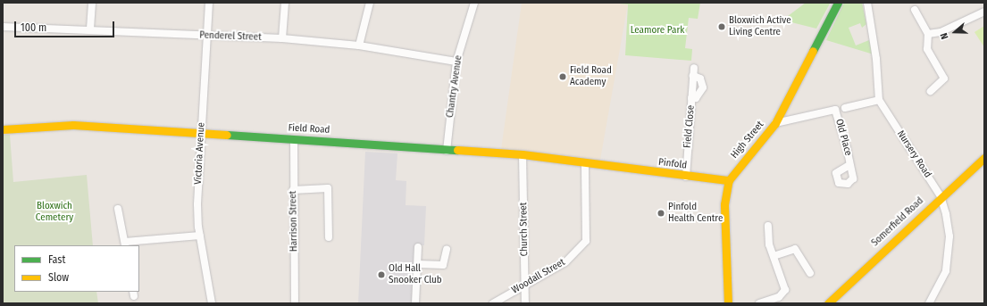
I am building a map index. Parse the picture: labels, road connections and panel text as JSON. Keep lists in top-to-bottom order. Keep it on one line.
{"streets":{"main road":["Field Road","High Street","Pinfold","Somerfield Road"],"street":["Penderel Street","Chantry Avenue","Field Close","Old Place","Victoria Avenue","Nursery Road","Harrison Street","Church Street","Woodall Street"]},"crossings":[["Penderel Street","Chantry Avenue"],["Penderel Street","Victoria Avenue"],["Chantry Avenue","Field Road"],["Field Close","Pinfold"],["Field Road","Victoria Avenue"],["Field Road","Pinfold"],["Field Road","Harrison Street"],["Field Road","Church Street"],["Field Road","Woodall Street"],["Old Place","High Street"],["High Street","Pinfold"],["Nursery Road","Somerfield Road"],["Church Street","Woodall Street"]],"parks":["Leamore Park","Bloxwich Cemetery"],"places":["Bloxwich Active Living Centre","Field Road Academy","Pinfold Health Centre","Old Hall Snooker Club"],"legend":["Fast","Slow"],"scale_bar":"100 m","north":"left"}
